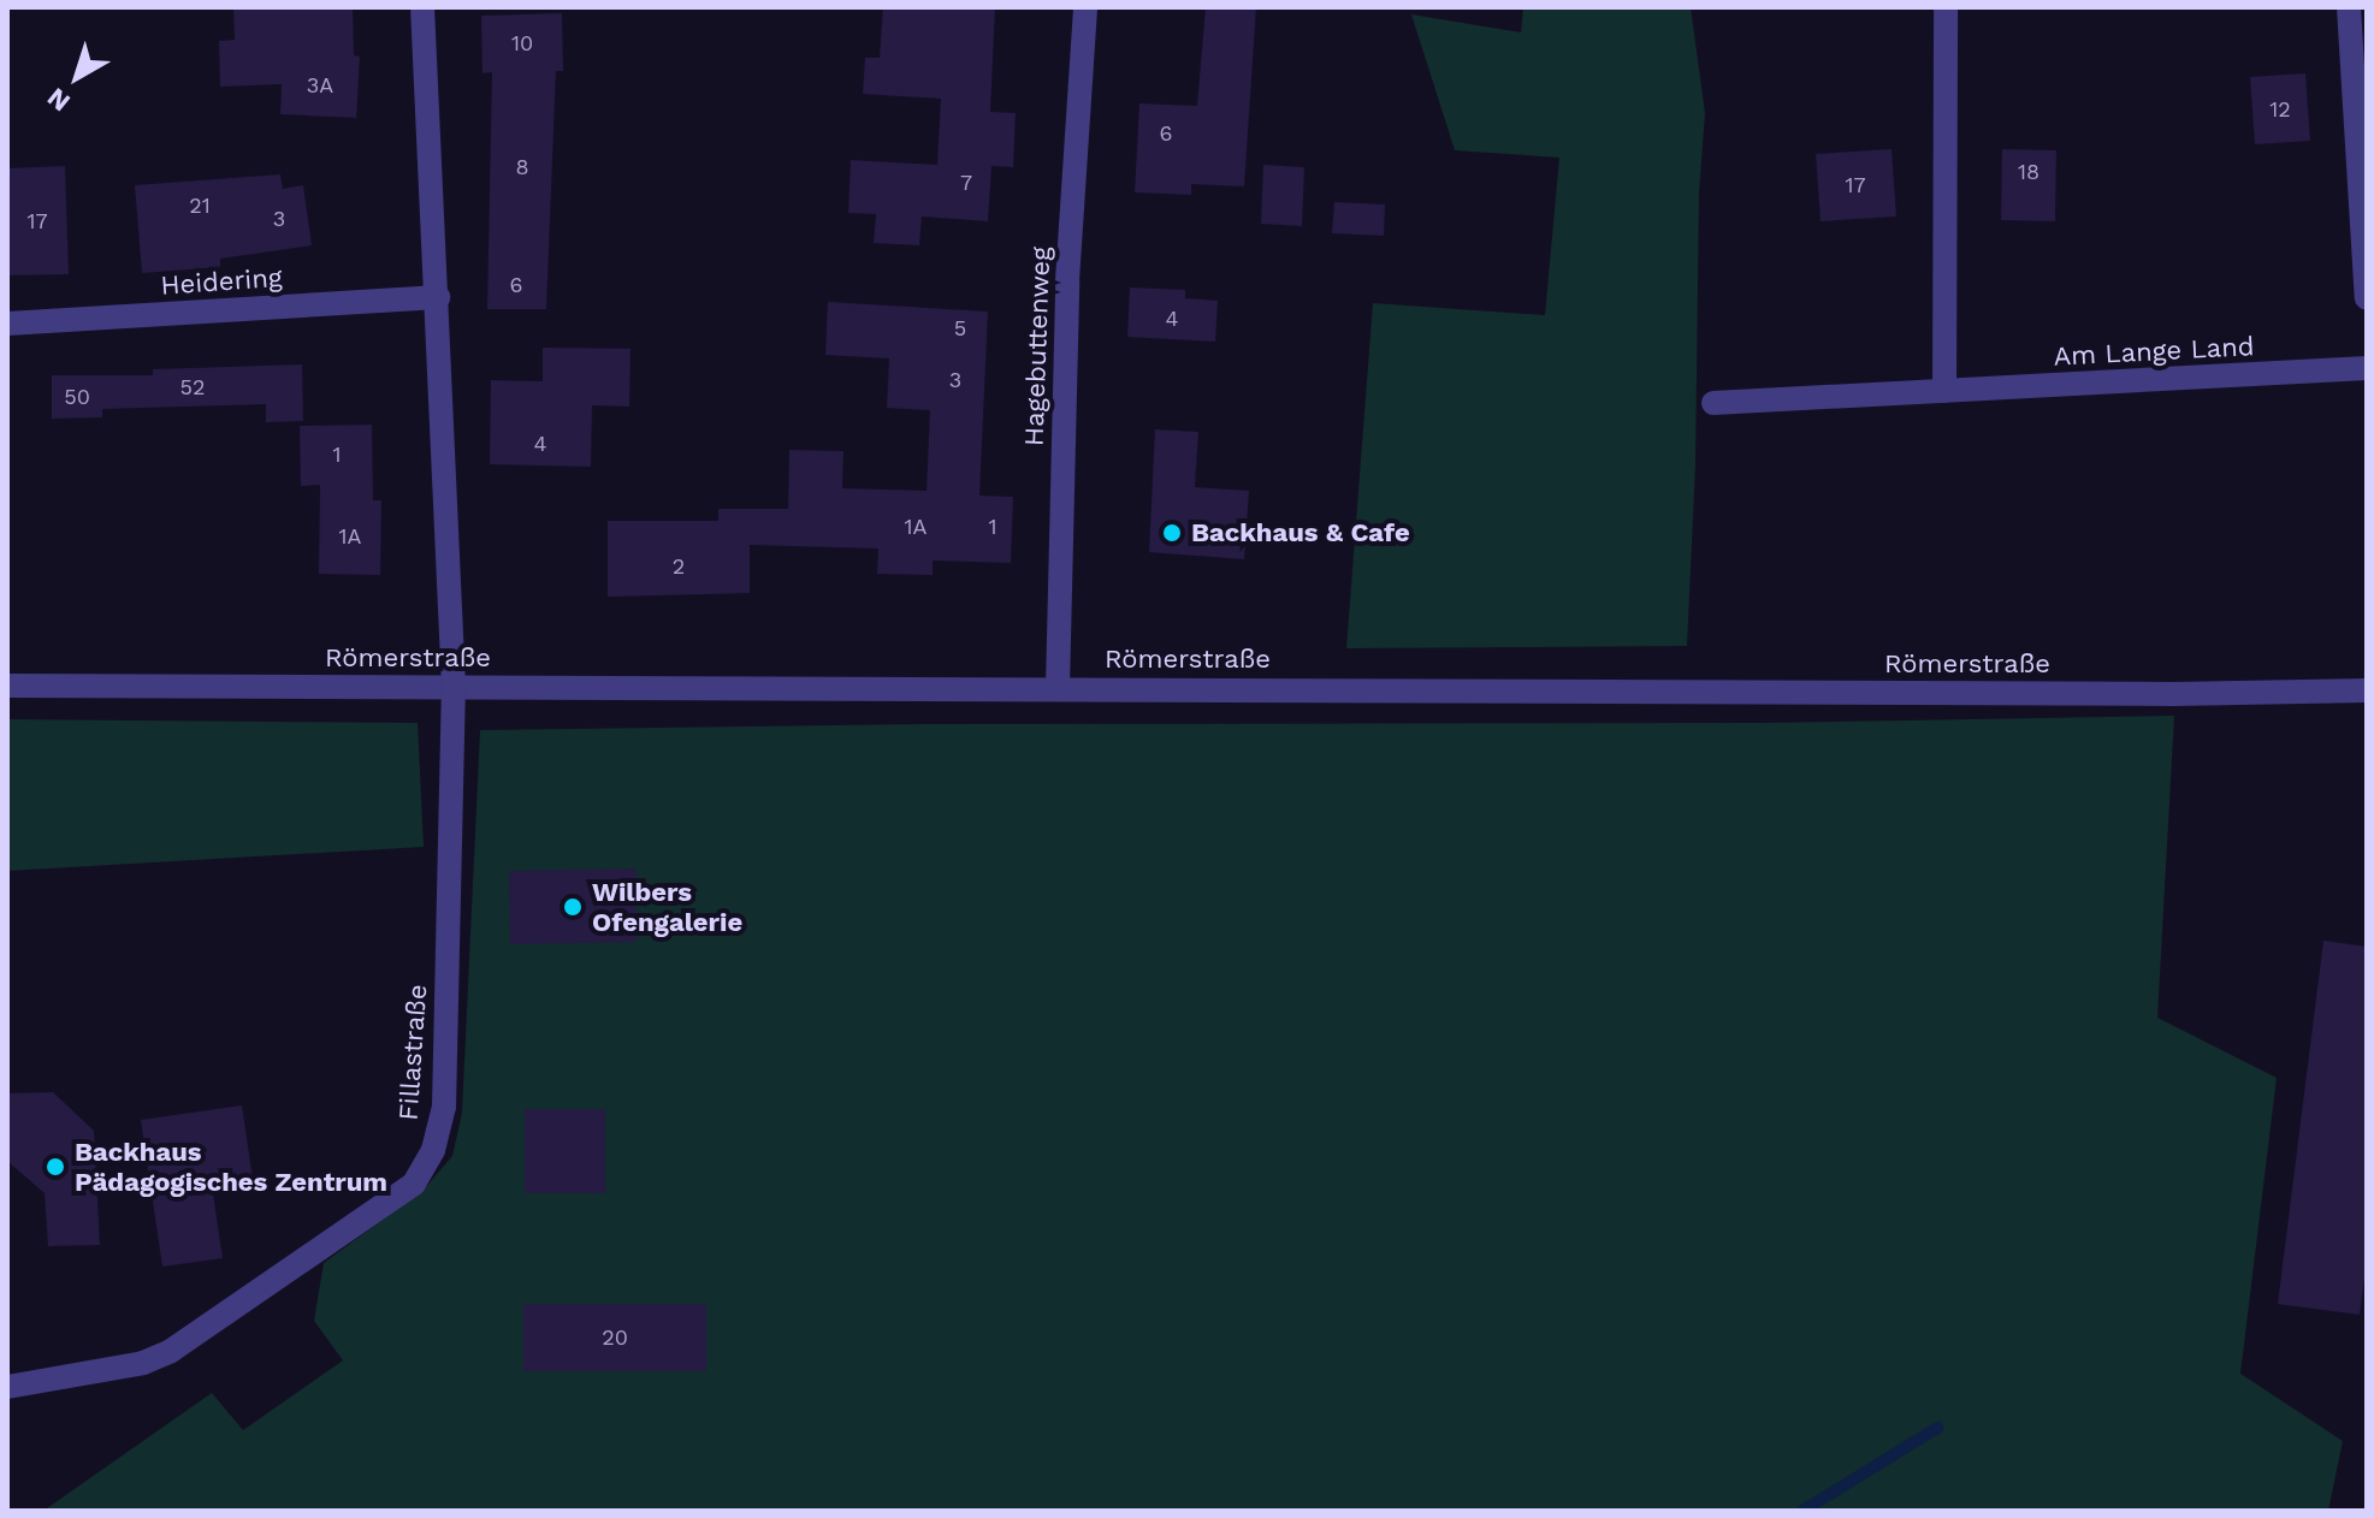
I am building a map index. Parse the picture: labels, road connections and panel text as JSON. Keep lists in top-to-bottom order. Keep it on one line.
{"streets":{"street":["Heidering","Hagebuttenweg","Am Lange Land","Römerstraße","Fillastraße"]},"crossings":[["Hagebuttenweg","Römerstraße"],["Römerstraße","Fillastraße"]],"places":["Backhaus & Cafe","Wilbers Ofengalerie","Backhaus Pädagogisches Zentrum"],"house_numbers":["10","3A","12","6","8","18","7","17","21","3","17","6","4","5","3","52","50","4","1","1A","1","1A","2","20"],"north":"bottom left"}
